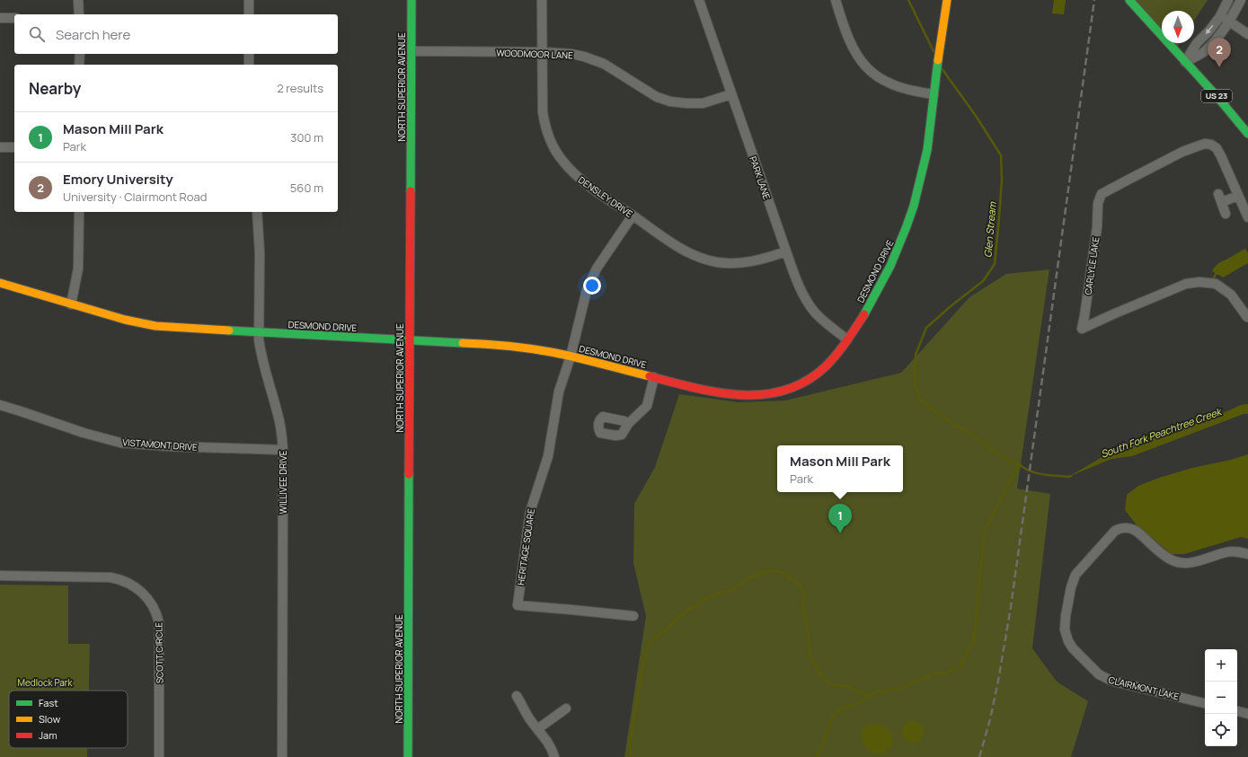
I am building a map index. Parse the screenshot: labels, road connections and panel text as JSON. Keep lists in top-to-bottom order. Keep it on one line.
{"streets":{"street":["WOODMOOR LANE","NORTH SUPERIOR AVENUE","US 23","PARK LANE","DENSLEY DRIVE","CARLYLE LAKE","DESMOND DRIVE","VISTAMONT DRIVE","WILLIVEE DRIVE","HERITAGE SQUARE","SCOTT CIRCLE","CLAIRMONT LAKE"]},"crossings":[["WOODMOOR LANE","NORTH SUPERIOR AVENUE"],["WOODMOOR LANE","PARK LANE"],["WOODMOOR LANE","DENSLEY DRIVE"],["NORTH SUPERIOR AVENUE","DESMOND DRIVE"],["PARK LANE","DENSLEY DRIVE"],["PARK LANE","DESMOND DRIVE"],["DESMOND DRIVE","WILLIVEE DRIVE"],["DESMOND DRIVE","HERITAGE SQUARE"],["VISTAMONT DRIVE","WILLIVEE DRIVE"]],"water":["Glen Stream","South Fork Peachtree Creek"],"parks":["Medlock Park"],"legend":["Fast","Slow","Jam"],"north":"bottom","page":{"search":"Search here","pins":["2","1"],"heading":["Nearby","2 results"],"list":[{"mark":"1","name":"Mason Mill Park","note":"Park","value":"300 m"},{"mark":"2","name":"Emory University","note":"University · Clairmont Road","value":"560 m"}],"popup":["Mason Mill Park","Park"],"map_buttons":["+","−"]}}
